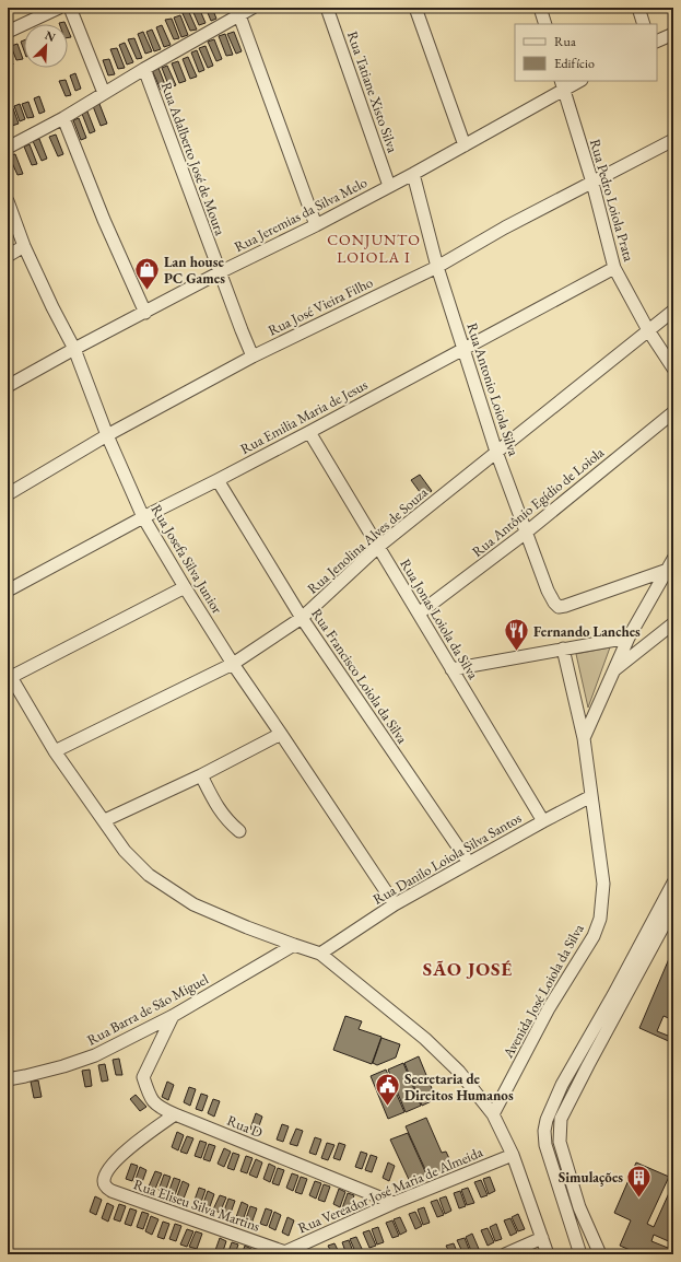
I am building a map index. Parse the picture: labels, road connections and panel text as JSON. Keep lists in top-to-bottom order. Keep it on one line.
{"streets":{"street":["Rua Tatiane Xisto Silva","Rua Adalberto José de Moura","Rua Pedro Loiola Prata","Rua Jeremias da Silva Melo","Rua José Vieira Filho","Rua Antonio Loiola Silva","Rua Emilia Maria de Jesus","Rua Antônio Egídio de Loiola","Rua Jenolina Alves de Souza","Rua Josefa Silva Junior","Rua Jonas Loiola da Silva","Rua Francisco Loiola da Silva","Rua Danilo Loiola Silva Santos","Avenida José Loiola da Silva","Rua Barra de São Miguel","Rua D","Rua Vereador José Maria de Almeida","Rua Eliseu Silva Martins"]},"crossings":[["Rua Tatiane Xisto Silva","Rua Jeremias da Silva Melo"],["Rua Adalberto José de Moura","Rua Jeremias da Silva Melo"],["Rua Adalberto José de Moura","Rua José Vieira Filho"],["Rua Pedro Loiola Prata","Rua Jeremias da Silva Melo"],["Rua Pedro Loiola Prata","Rua José Vieira Filho"],["Rua Pedro Loiola Prata","Rua Emilia Maria de Jesus"],["Rua Pedro Loiola Prata","Rua Jenolina Alves de Souza"],["Rua Jeremias da Silva Melo","Rua Antonio Loiola Silva"],["Rua Jeremias da Silva Melo","Rua Josefa Silva Junior"],["Rua José Vieira Filho","Rua Antonio Loiola Silva"],["Rua José Vieira Filho","Rua Josefa Silva Junior"],["Rua Antonio Loiola Silva","Rua Emilia Maria de Jesus"],["Rua Antonio Loiola Silva","Rua Antônio Egídio de Loiola"],["Rua Antonio Loiola Silva","Rua Jenolina Alves de Souza"],["Rua Emilia Maria de Jesus","Rua Josefa Silva Junior"],["Rua Emilia Maria de Jesus","Rua Jonas Loiola da Silva"],["Rua Emilia Maria de Jesus","Rua Francisco Loiola da Silva"],["Rua Antônio Egídio de Loiola","Rua Jonas Loiola da Silva"],["Rua Jenolina Alves de Souza","Rua Josefa Silva Junior"],["Rua Jenolina Alves de Souza","Rua Jonas Loiola da Silva"],["Rua Jenolina Alves de Souza","Rua Francisco Loiola da Silva"],["Rua Josefa Silva Junior","Rua Danilo Loiola Silva Santos"],["Rua Jonas Loiola da Silva","Rua Danilo Loiola Silva Santos"],["Rua Francisco Loiola da Silva","Rua Danilo Loiola Silva Santos"],["Rua Danilo Loiola Silva Santos","Avenida José Loiola da Silva"],["Rua Barra de São Miguel","Rua D"],["Rua D","Rua Vereador José Maria de Almeida"],["Rua D","Rua Eliseu Silva Martins"],["Rua Vereador José Maria de Almeida","Rua Eliseu Silva Martins"]],"districts":["CONJUNTO LOIOLA I","SÃO JOSÉ"],"places":{"shop":["Lan house PC Games"],"restaurant":["Fernando Lanches"],"public building":["Secretaria de Direitos Humanos"],"building":["Simulações"]},"legend":["Rua","Edifício"],"north":"top right"}
